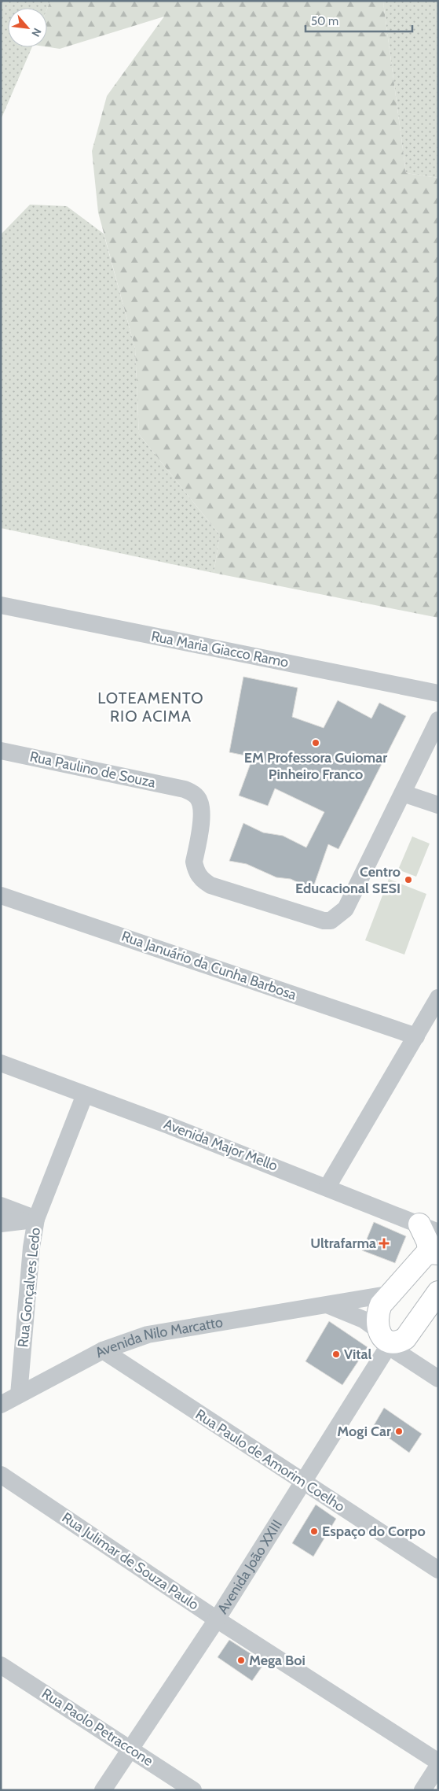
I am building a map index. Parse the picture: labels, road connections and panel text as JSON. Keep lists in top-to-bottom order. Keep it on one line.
{"streets":{"street":["Rua Maria Giacco Ramo","Rua Paulino de Souza","Rua Januário da Cunha Barbosa","Avenida Major Mello","Rua Gonçalves Ledo","Avenida Nilo Marcatto","Rua Paulo de Amorim Coelho","Rua Julimar de Souza Paulo","Avenida João XXIII","Rua Paolo Petraccone"]},"crossings":[["Avenida Major Mello","Rua Gonçalves Ledo"],["Rua Gonçalves Ledo","Avenida Nilo Marcatto"],["Avenida Nilo Marcatto","Rua Paulo de Amorim Coelho"],["Rua Paulo de Amorim Coelho","Avenida João XXIII"],["Rua Julimar de Souza Paulo","Avenida João XXIII"],["Avenida João XXIII","Rua Paolo Petraccone"]],"districts":["LOTEAMENTO RIO ACIMA"],"places":{"other":["EM Professora Guiomar Pinheiro Franco","Centro Educacional SESI","Vital","Mogi Car","Espaço do Corpo","Mega Boi"],"health":["Ultrafarma"]},"scale_bar":"50 m","north":"bottom right"}
